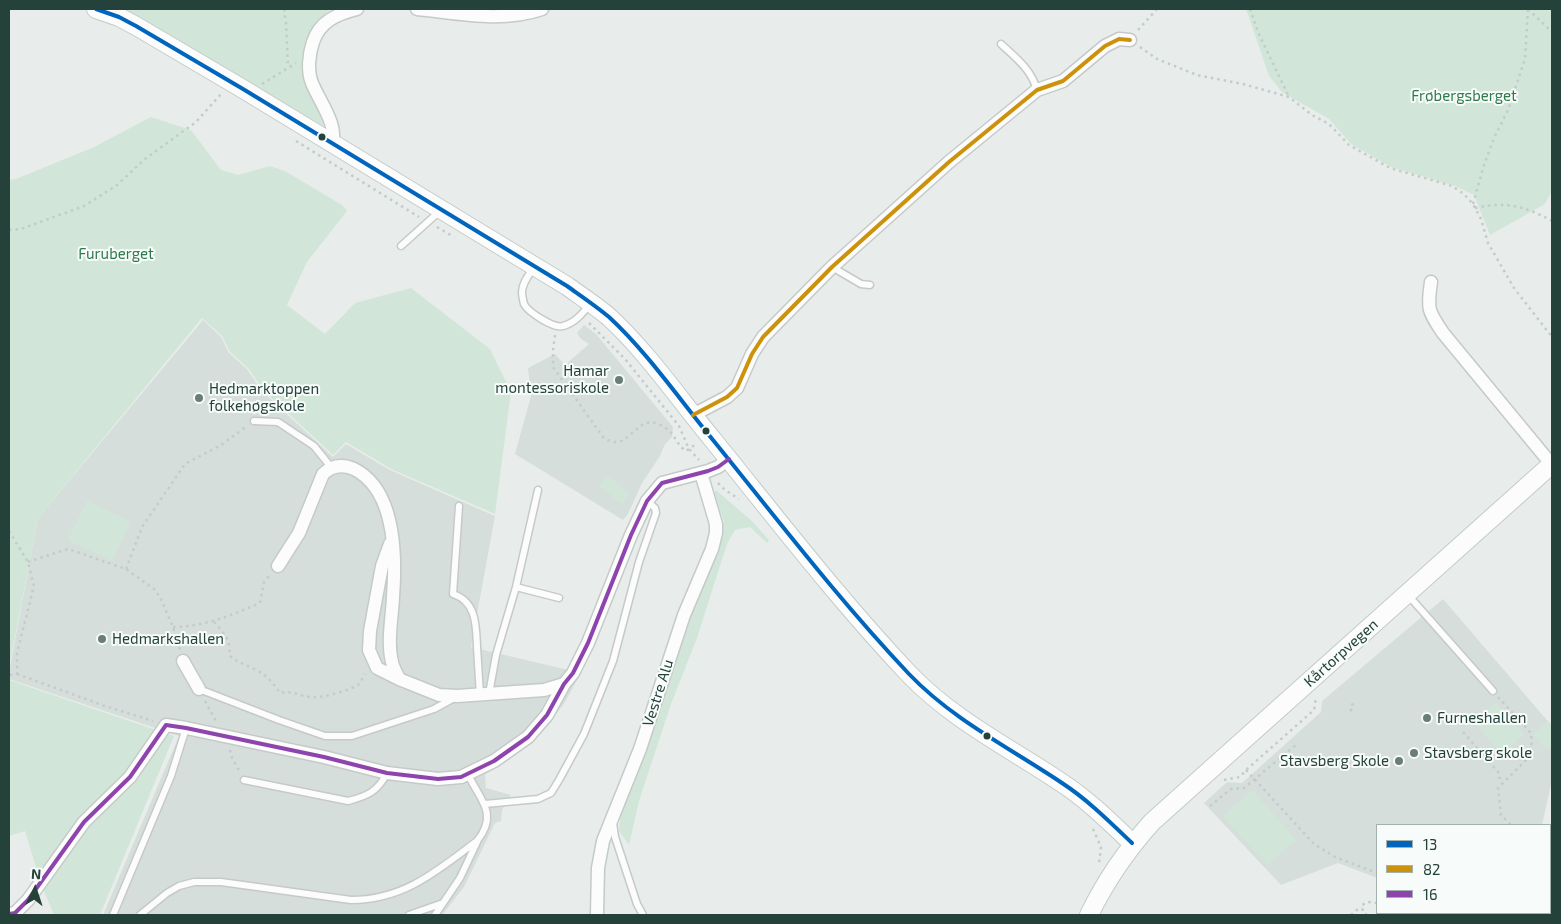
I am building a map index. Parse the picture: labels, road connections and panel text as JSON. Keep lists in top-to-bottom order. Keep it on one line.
{"streets":{"main road":["Kårtorpvegen"],"street":["Vestre Alu"]},"parks":["Frøbergsberget","Furuberget"],"places":["Hamar montessoriskole","Hedmarktoppen folkehøgskole","Hedmarkshallen","Furneshallen","Stavsberg skole","Stavsberg Skole"],"lines":["transit line 13","transit line 82","transit line 16"],"legend":["13","82","16"],"north":"top"}
